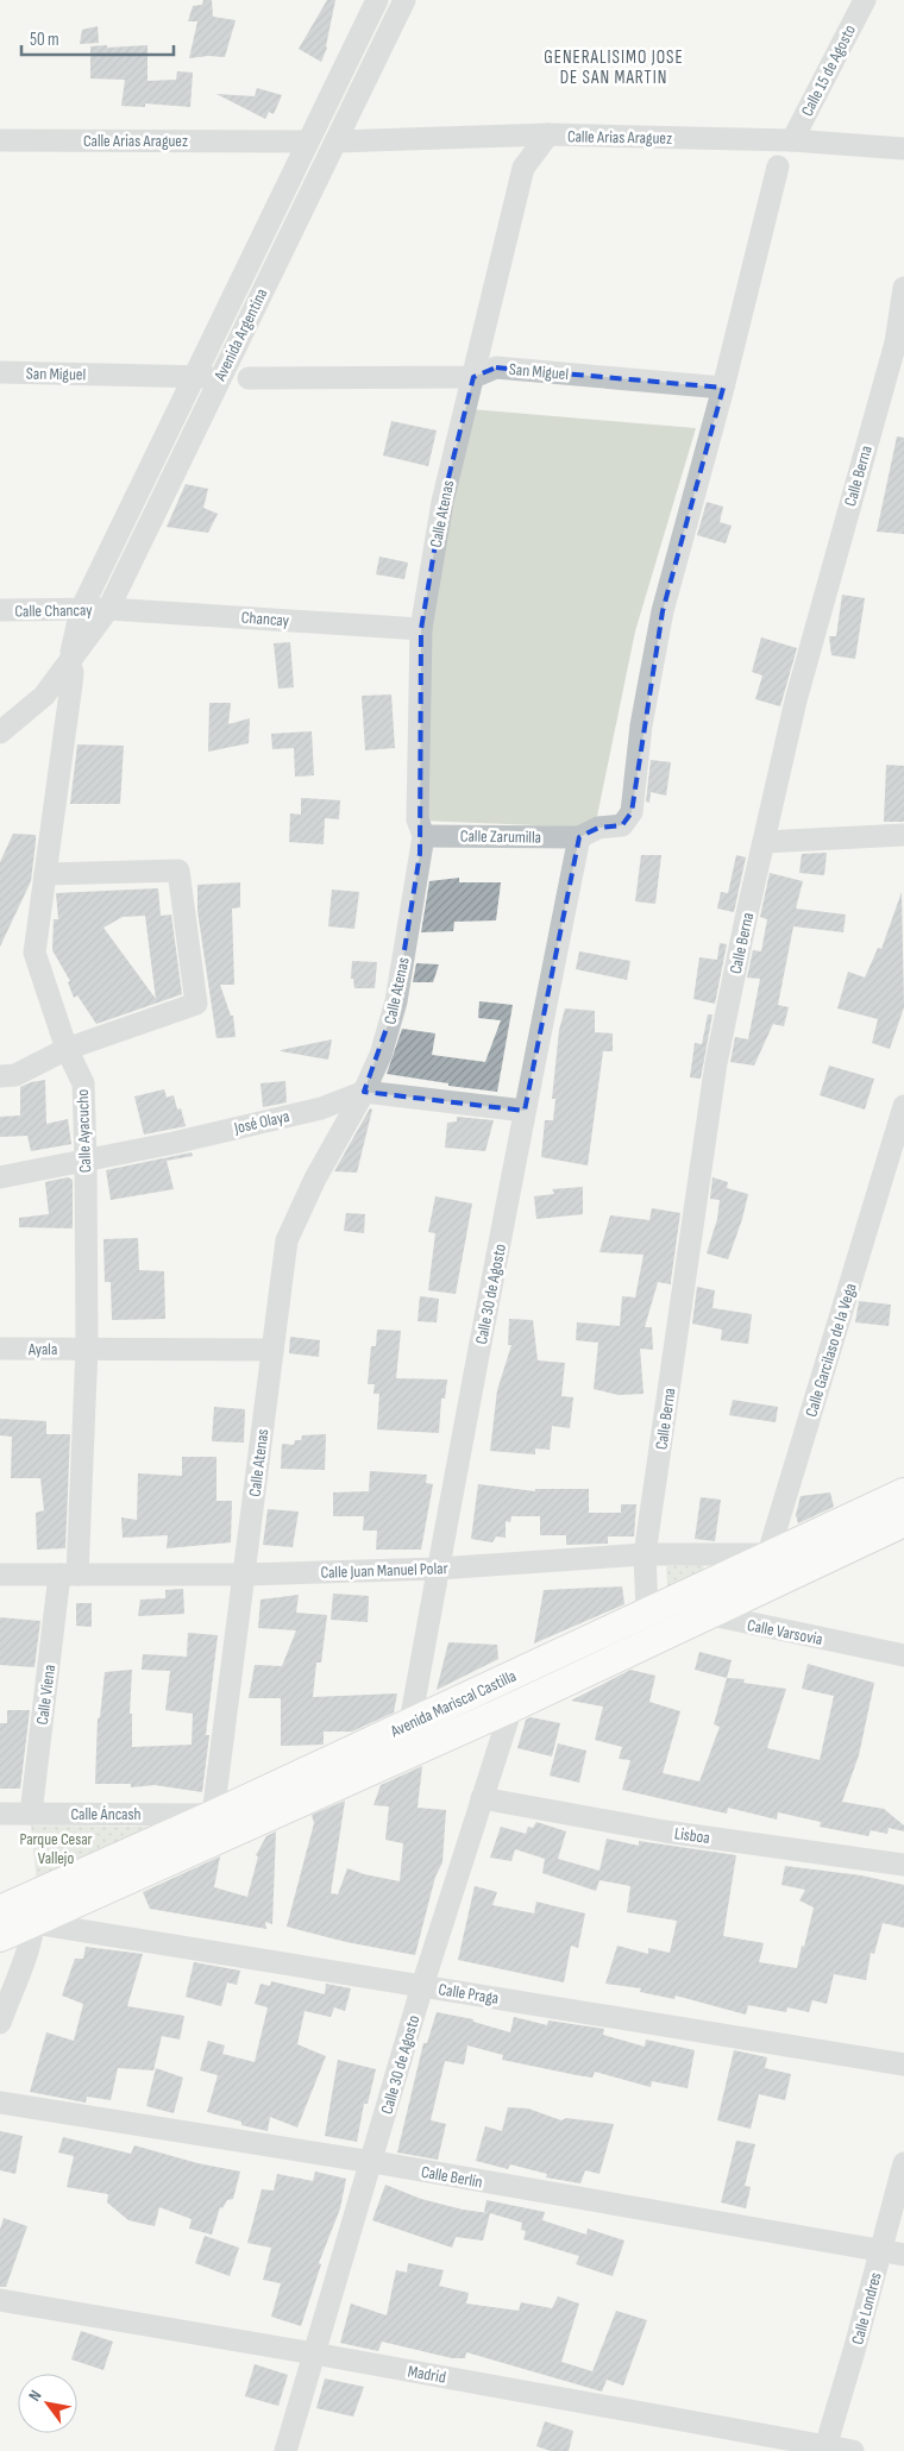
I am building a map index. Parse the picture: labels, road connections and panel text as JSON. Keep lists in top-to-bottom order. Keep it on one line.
{"streets":{"main road":["Avenida Mariscal Castilla"],"street":["Calle 15 de Agosto","Calle Arias Araguez","Avenida Argentina","San Miguel","Calle Berna","Calle Atenas","Calle Chancay","Chancay","Calle Zarumilla","José Olaya","Calle Ayacucho","Calle 30 de Agosto","Ayala","Calle Garcilaso de la Vega","Calle Juan Manuel Polar","Calle Varsovia","Calle Viena","Calle Áncash","Lisboa","Calle Praga","Calle Berlín","Calle Londres","Madrid"]},"crossings":[["Calle 15 de Agosto","Calle Arias Araguez"],["Calle Arias Araguez","Avenida Argentina"],["Calle Arias Araguez","Calle Atenas"],["Avenida Argentina","San Miguel"],["Avenida Argentina","Calle Chancay"],["Avenida Argentina","Chancay"],["Avenida Argentina","Calle Ayacucho"],["San Miguel","Calle Atenas"],["Calle Berna","Calle Juan Manuel Polar"],["Calle Berna","Calle Varsovia"],["Calle Berna","Avenida Mariscal Castilla"],["Calle Atenas","Chancay"],["Calle Atenas","Calle Zarumilla"],["Calle Atenas","José Olaya"],["Calle Atenas","Ayala"],["Calle Atenas","Calle Juan Manuel Polar"],["Calle Atenas","Avenida Mariscal Castilla"],["Calle Atenas","Calle Áncash"],["Calle Chancay","Chancay"],["Calle Zarumilla","Calle 30 de Agosto"],["José Olaya","Calle Ayacucho"],["José Olaya","Calle 30 de Agosto"],["Calle Ayacucho","Ayala"],["Calle Ayacucho","Calle Juan Manuel Polar"],["Calle Ayacucho","Calle Viena"],["Calle 30 de Agosto","Calle Juan Manuel Polar"],["Calle 30 de Agosto","Avenida Mariscal Castilla"],["Calle 30 de Agosto","Lisboa"],["Calle 30 de Agosto","Calle Praga"],["Calle 30 de Agosto","Calle Berlín"],["Calle 30 de Agosto","Madrid"],["Calle Garcilaso de la Vega","Calle Juan Manuel Polar"],["Calle Garcilaso de la Vega","Avenida Mariscal Castilla"],["Calle Juan Manuel Polar","Calle Viena"],["Calle Juan Manuel Polar","Avenida Mariscal Castilla"],["Calle Varsovia","Avenida Mariscal Castilla"],["Calle Viena","Calle Áncash"],["Avenida Mariscal Castilla","Calle Áncash"],["Avenida Mariscal Castilla","Calle Praga"],["Calle Berlín","Calle Londres"],["Calle Londres","Madrid"]],"districts":["GENERALISIMO JOSE DE SAN MARTIN"],"parks":["Parque Cesar Vallejo"],"scale_bar":"50 m","north":"top left"}
